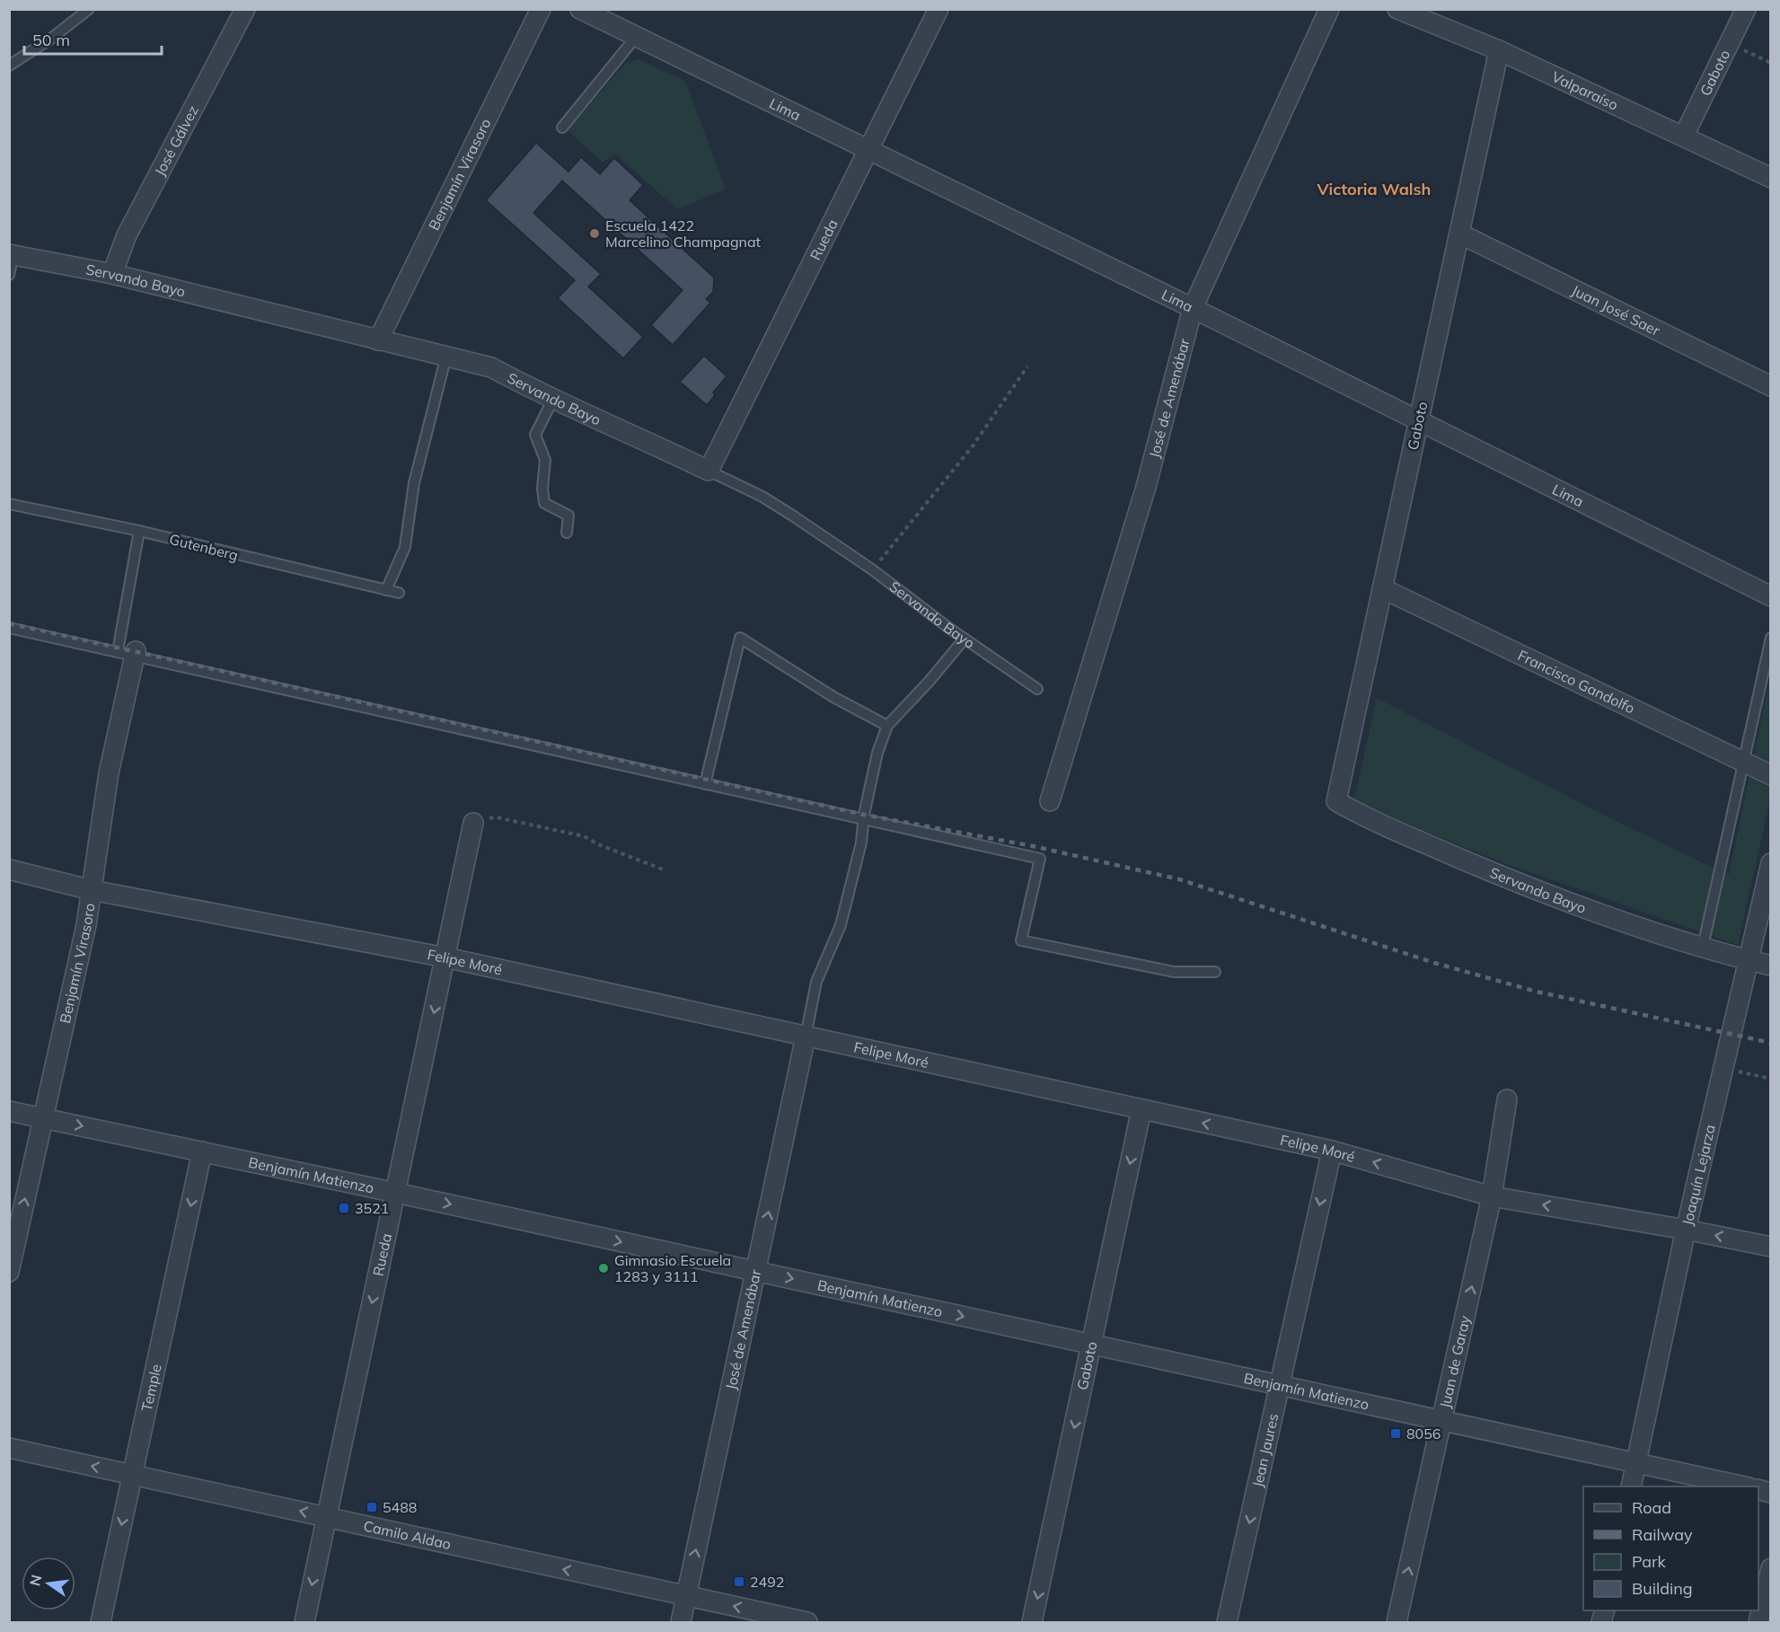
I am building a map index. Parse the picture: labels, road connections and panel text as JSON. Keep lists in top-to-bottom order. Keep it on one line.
{"streets":{"street":["Gaboto","Valparaíso","Lima","José Gálvez","Benjamín Virasoro","Rueda","Servando Bayo","Juan José Saer","José de Amenábar","Francisco Gandolfo","Felipe Moré","Benjamín Matienzo","Joaquín Lejarza","Juan de Garay","Temple","Jean Jaures","Camilo Aldao"],"lane":["Gutenberg"]},"crossings":[["Gaboto","Valparaíso"],["Gaboto","Lima"],["Gaboto","Servando Bayo"],["Gaboto","Juan José Saer"],["Gaboto","Francisco Gandolfo"],["Gaboto","Felipe Moré"],["Gaboto","Benjamín Matienzo"],["Lima","Rueda"],["Lima","José de Amenábar"],["José Gálvez","Servando Bayo"],["Benjamín Virasoro","Servando Bayo"],["Benjamín Virasoro","Gutenberg"],["Benjamín Virasoro","Felipe Moré"],["Benjamín Virasoro","Benjamín Matienzo"],["Rueda","Servando Bayo"],["Rueda","Felipe Moré"],["Rueda","Benjamín Matienzo"],["Rueda","Camilo Aldao"],["Servando Bayo","Joaquín Lejarza"],["José de Amenábar","Felipe Moré"],["José de Amenábar","Benjamín Matienzo"],["José de Amenábar","Camilo Aldao"],["Felipe Moré","Joaquín Lejarza"],["Felipe Moré","Juan de Garay"],["Felipe Moré","Jean Jaures"],["Benjamín Matienzo","Joaquín Lejarza"],["Benjamín Matienzo","Juan de Garay"],["Benjamín Matienzo","Temple"],["Benjamín Matienzo","Jean Jaures"],["Temple","Camilo Aldao"]],"one_way":["Gaboto","Rueda","José de Amenábar","Felipe Moré","Benjamín Matienzo","Juan de Garay","Temple","Jean Jaures","Camilo Aldao"],"districts":["Victoria Walsh"],"places":{"other":["Escuela 1422 Marcelino Champagnat","Gimnasio Escuela 1283 y 3111"],"transit":["3521","8056","5488","2492"]},"legend":["Road","Railway","Park","Building"],"scale_bar":"50 m","north":"left"}
